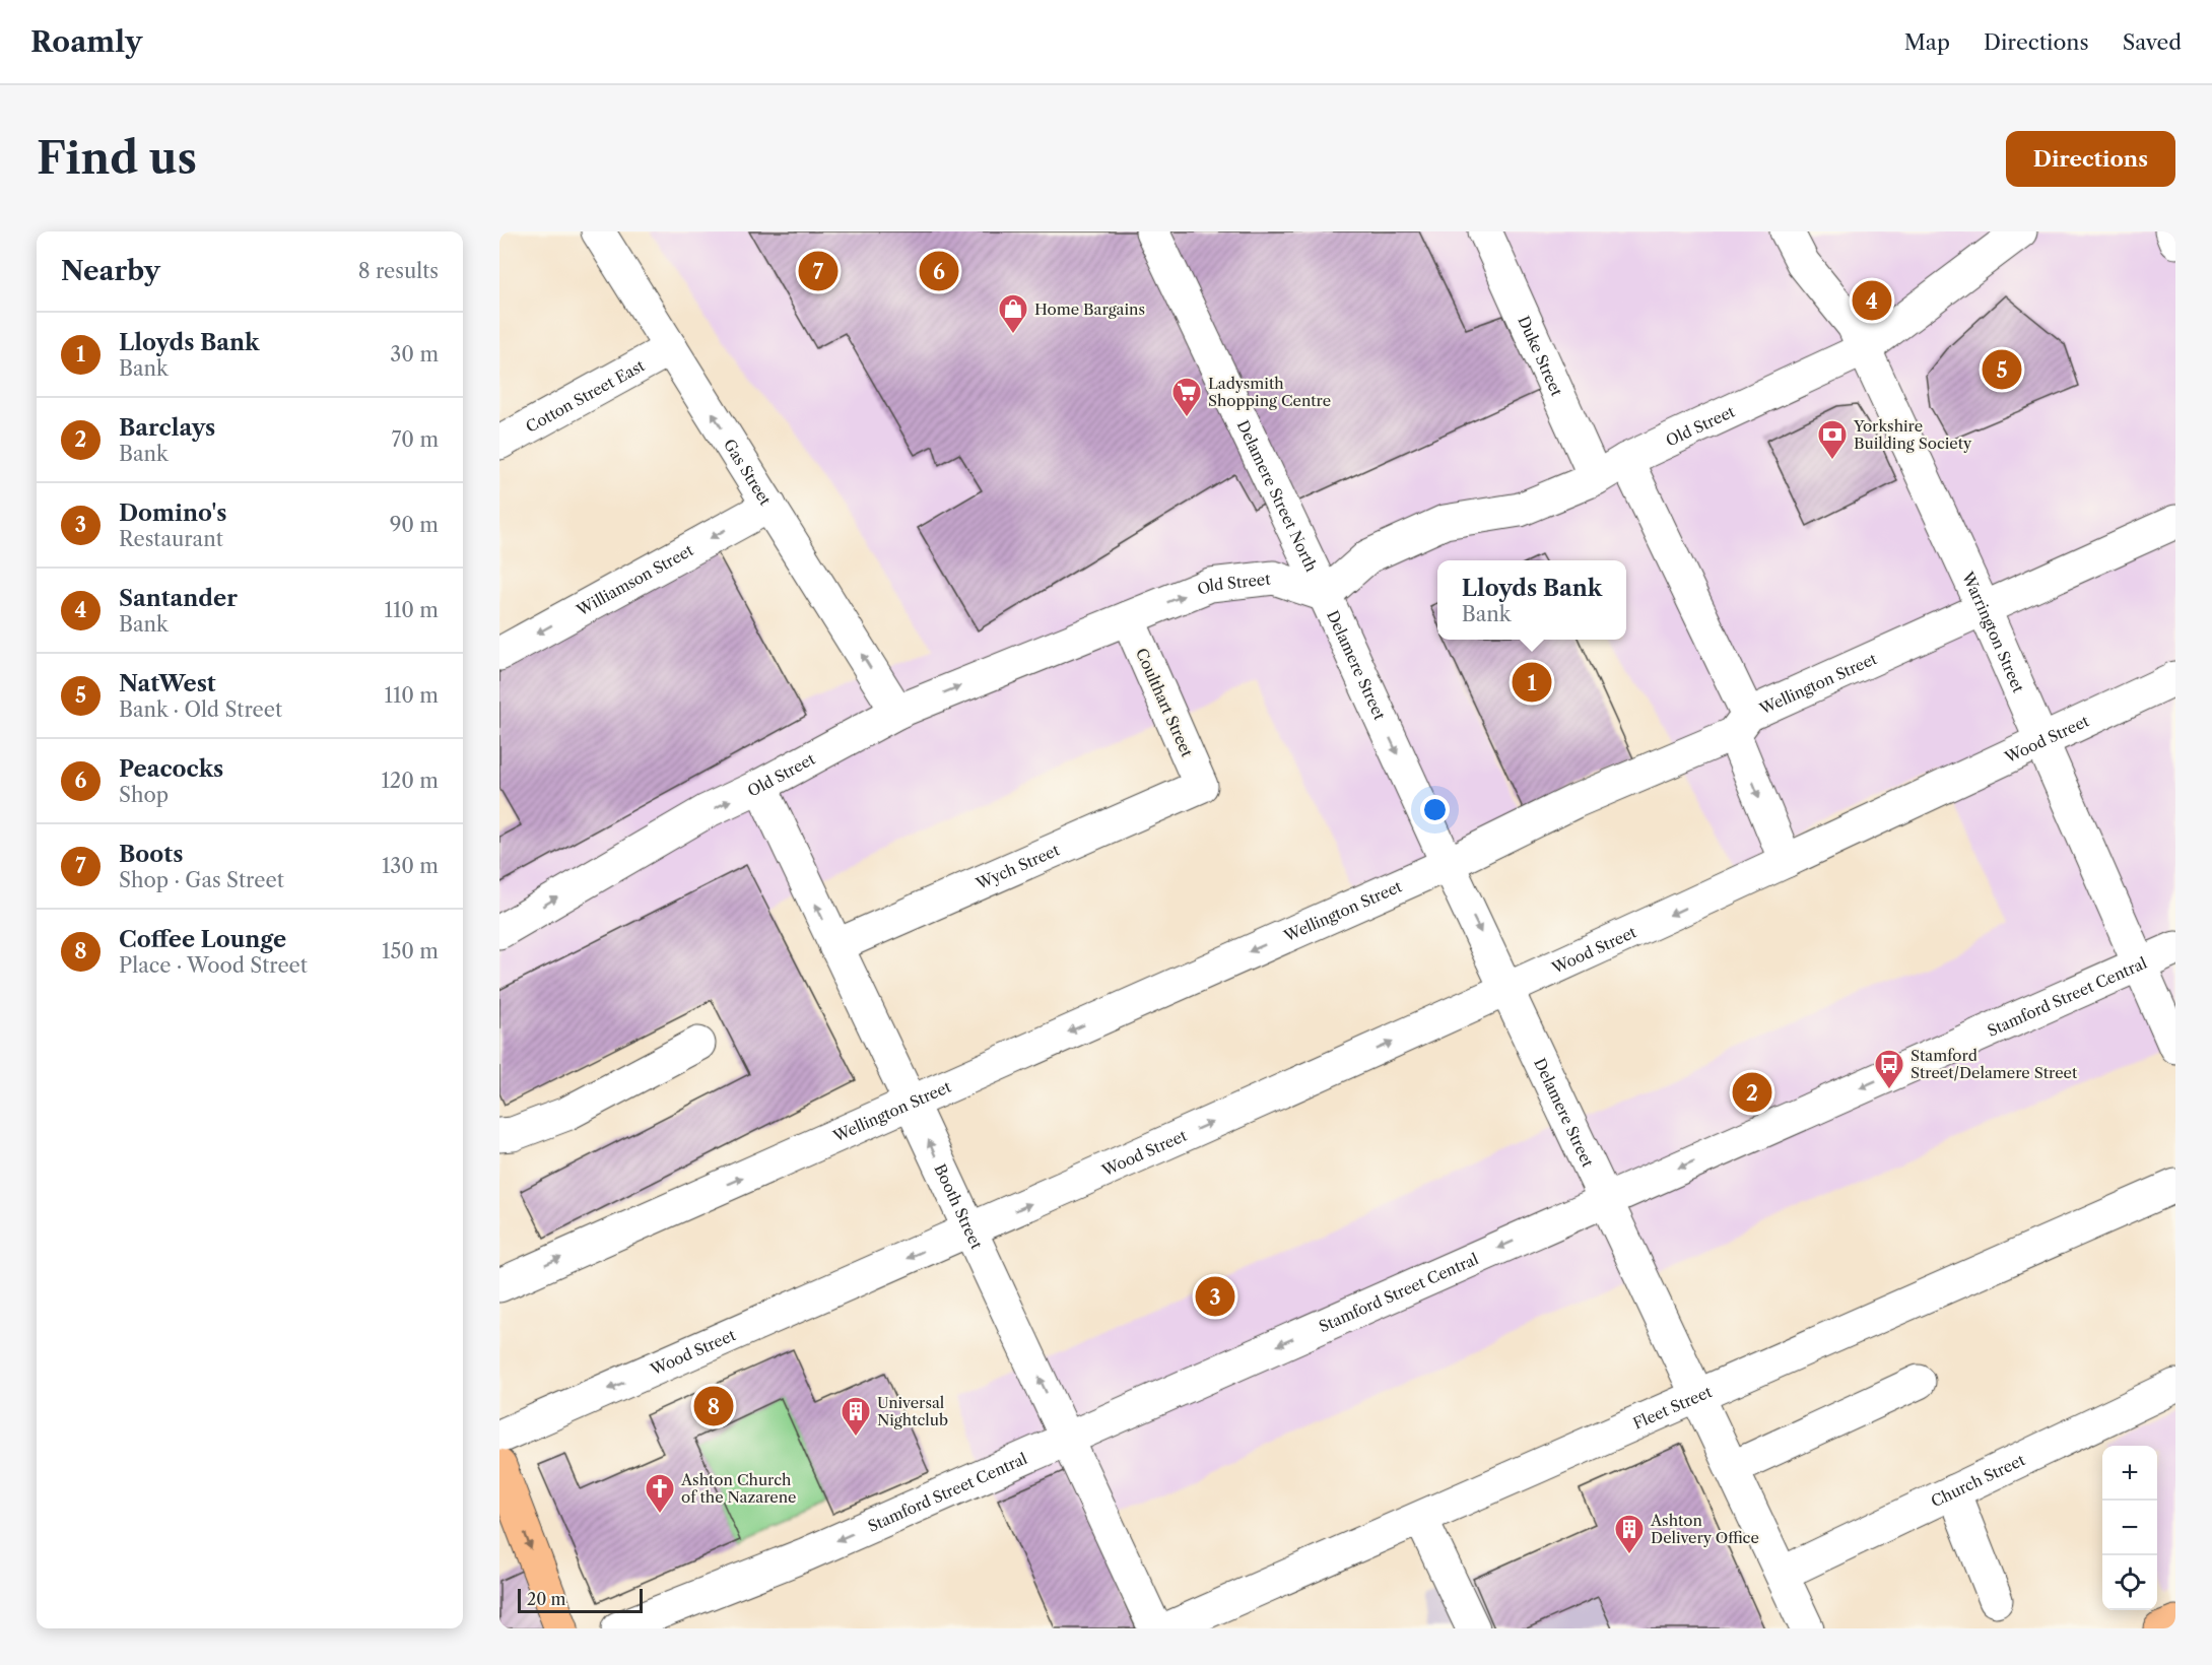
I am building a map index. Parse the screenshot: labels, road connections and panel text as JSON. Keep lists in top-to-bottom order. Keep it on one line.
{"streets":{"street":["Duke Street","Cotton Street East","Old Street","Gas Street","Delamere Street North","Williamson Street","Warrington Street","Delamere Street","Wellington Street","Coulthart Street","Wood Street","Wych Street","Stamford Street Central","Booth Street","Fleet Street","Church Street"]},"crossings":[["Duke Street","Old Street"],["Cotton Street East","Gas Street"],["Old Street","Gas Street"],["Old Street","Delamere Street North"],["Old Street","Warrington Street"],["Old Street","Delamere Street"],["Old Street","Coulthart Street"],["Old Street","Booth Street"],["Gas Street","Williamson Street"],["Delamere Street North","Delamere Street"],["Warrington Street","Wellington Street"],["Warrington Street","Wood Street"],["Warrington Street","Stamford Street Central"],["Delamere Street","Wellington Street"],["Delamere Street","Wood Street"],["Delamere Street","Stamford Street Central"],["Delamere Street","Fleet Street"],["Delamere Street","Church Street"],["Wellington Street","Booth Street"],["Coulthart Street","Wych Street"],["Wood Street","Booth Street"],["Wych Street","Booth Street"],["Stamford Street Central","Booth Street"]],"one_way":["Old Street","Gas Street","Williamson Street","Delamere Street","Stamford Street Central","Booth Street"],"places":{"shop":["Home Bargains"],"supermarket":["Ladysmith Shopping Centre"],"bank":["Yorkshire Building Society"],"bus stop":["Stamford Street/Delamere Street"],"building":["Universal Nightclub","Ashton Delivery Office"],"church":["Ashton Church of the Nazarene"]},"scale_bar":"20 m","page":{"header":"Roamly","nav":["Map","Directions","Saved"],"buttons":"Directions","title":"Find us","heading":["Nearby","8 results"],"pins":["6","7","4","5","1","2","3","8"],"list":[{"mark":"1","name":"Lloyds Bank","note":"Bank","value":"30 m"},{"mark":"2","name":"Barclays","note":"Bank","value":"70 m"},{"mark":"3","name":"Domino's","note":"Restaurant","value":"90 m"},{"mark":"4","name":"Santander","note":"Bank","value":"110 m"},{"mark":"5","name":"NatWest","note":"Bank · Old Street","value":"110 m"},{"mark":"6","name":"Peacocks","note":"Shop","value":"120 m"},{"mark":"7","name":"Boots","note":"Shop · Gas Street","value":"130 m"},{"mark":"8","name":"Coffee Lounge","note":"Place · Wood Street","value":"150 m"}],"popup":["Lloyds Bank","Bank"],"map_buttons":["+","−"],"scale":"20 m"}}
